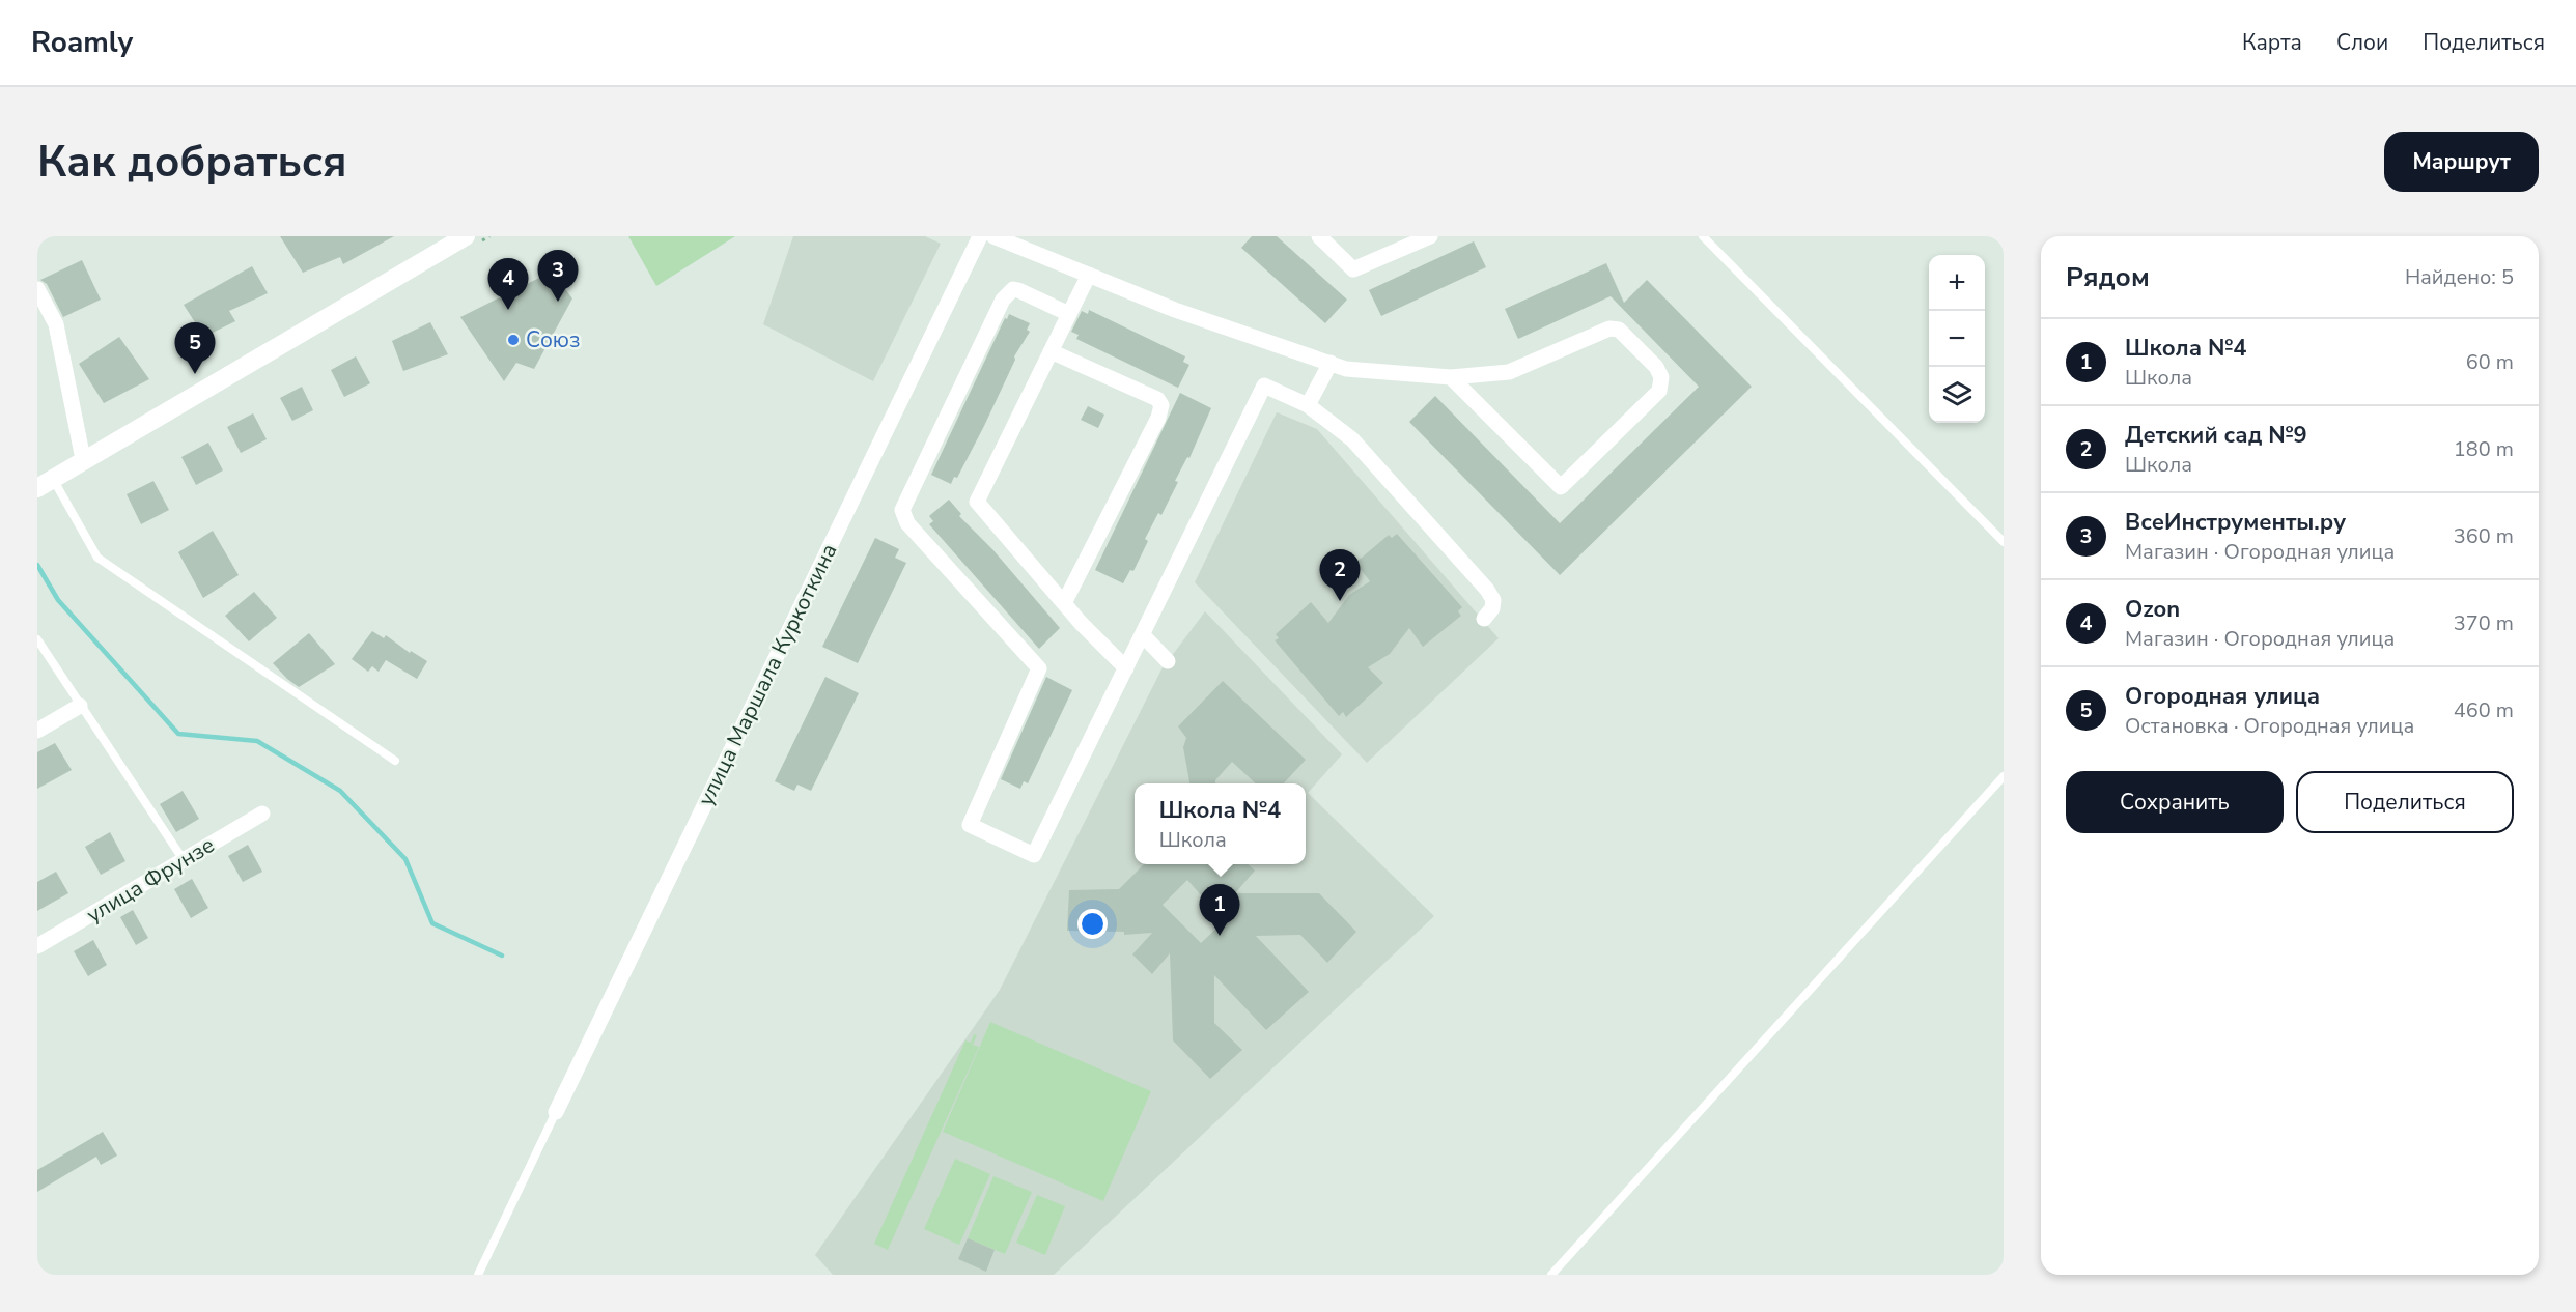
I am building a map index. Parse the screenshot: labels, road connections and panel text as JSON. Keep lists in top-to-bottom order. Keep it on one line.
{"streets":{"street":["улица Маршала Куркоткина","улица Фрунзе"]},"places":["Союз"],"page":{"header":"Roamly","nav":["Карта","Слои","Поделиться"],"buttons":["Маршрут",["Сохранить","Поделиться"]],"title":"Как добраться","heading":["Рядом","Найдено: 5"],"pins":["3","4","5","2","1"],"map_buttons":["+","−"],"list":[{"mark":"1","name":"Школа №4","note":"Школа","value":"60 m"},{"mark":"2","name":"Детский сад №9","note":"Школа","value":"180 m"},{"mark":"3","name":"ВсеИнструменты.ру","note":"Магазин · Огородная улица","value":"360 m"},{"mark":"4","name":"Ozon","note":"Магазин · Огородная улица","value":"370 m"},{"mark":"5","name":"Огородная улица","note":"Остановка · Огородная улица","value":"460 m"}],"popup":["Школа №4","Школа"]}}
